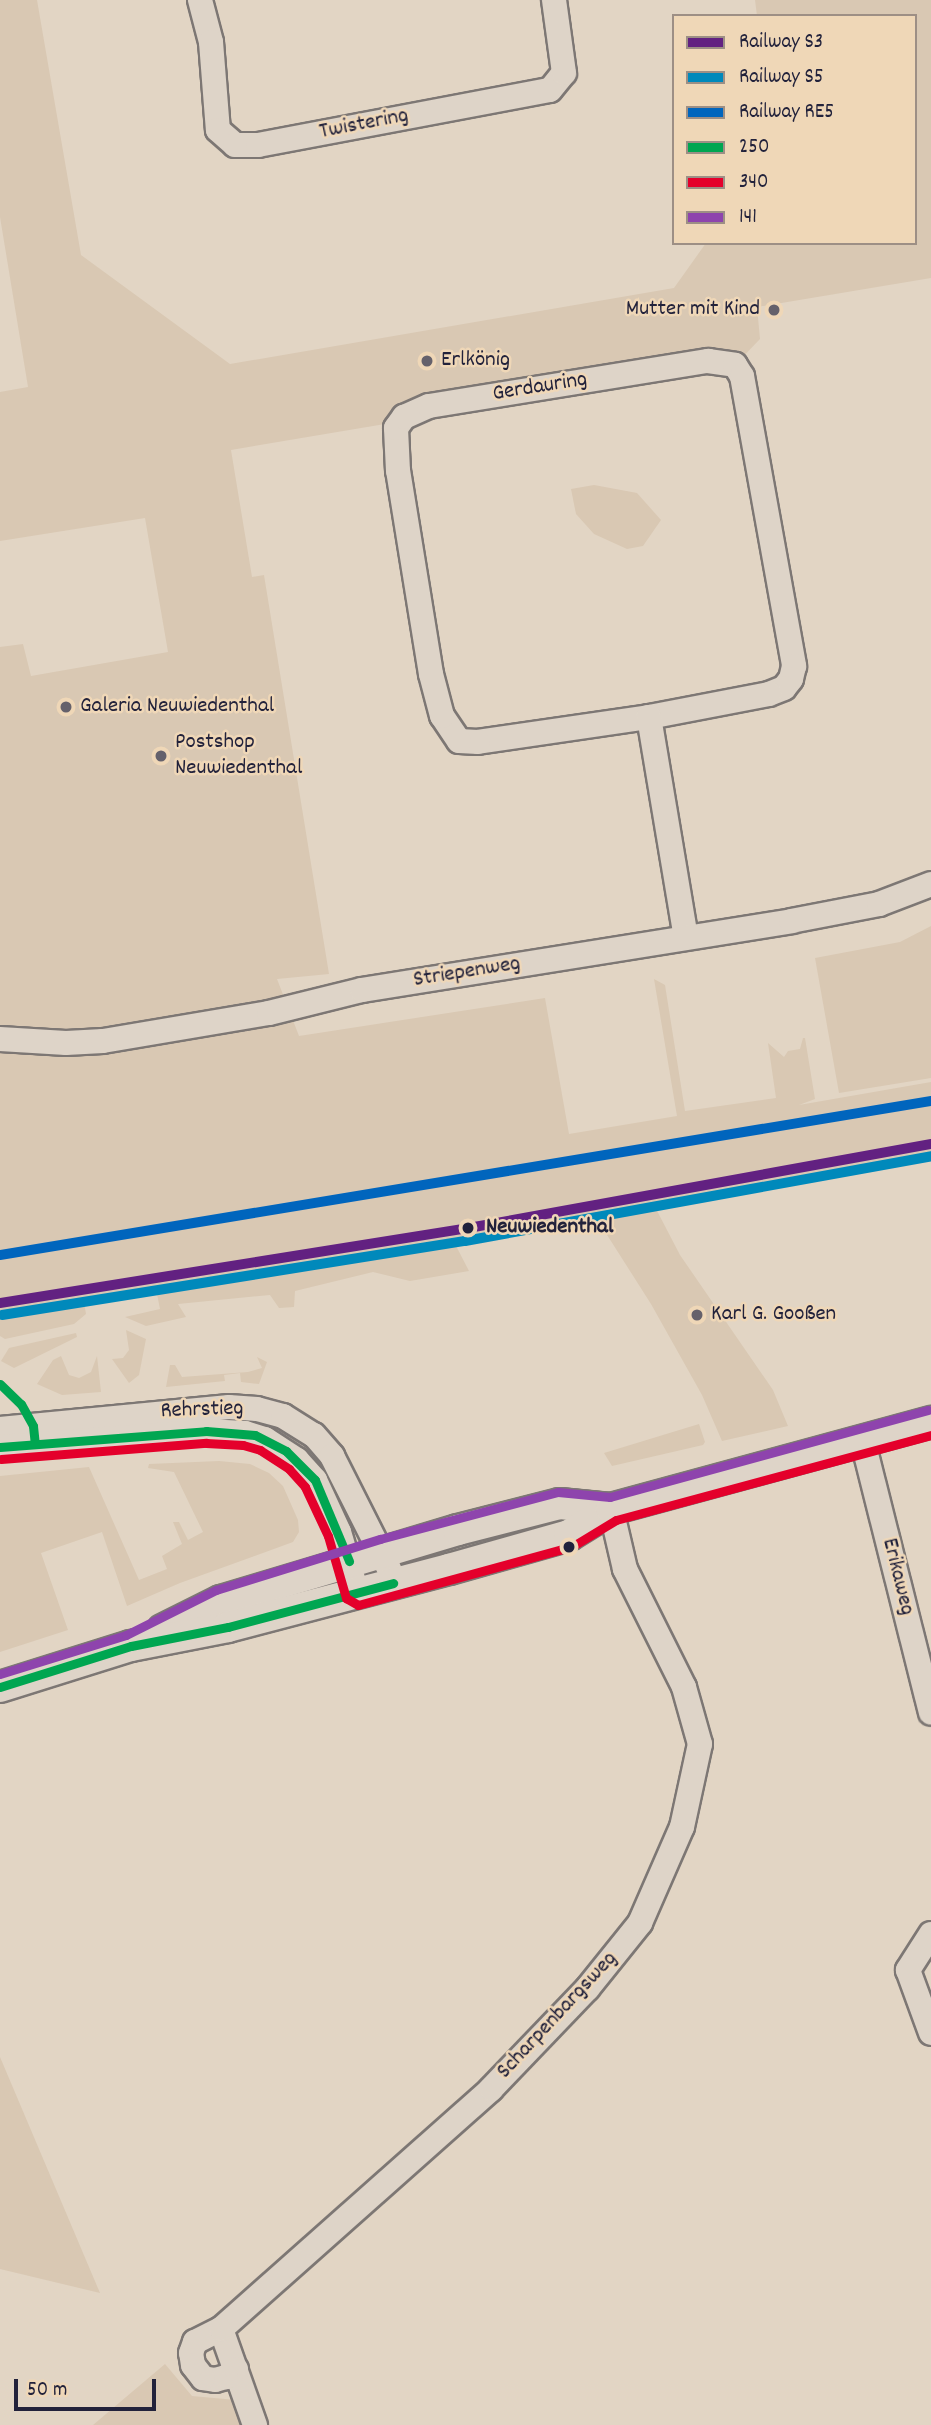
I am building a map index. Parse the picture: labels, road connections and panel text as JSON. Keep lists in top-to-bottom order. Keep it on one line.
{"streets":{"street":["Twistering","Gerdauring","Striepenweg","Rehrstieg","Erikaweg","Scharpenbargsweg"]},"places":["Mutter mit Kind","Erlkönig","Galeria Neuwiedenthal","Postshop Neuwiedenthal","Neuwiedenthal","Karl G. Gooßen"],"lines":["rail line RE5","rail line S3","rail line S5","transit line 250","transit line 141","transit line 340"],"legend":["Railway S3","Railway S5","Railway RE5","250","340","141"],"scale_bar":"50 m"}
